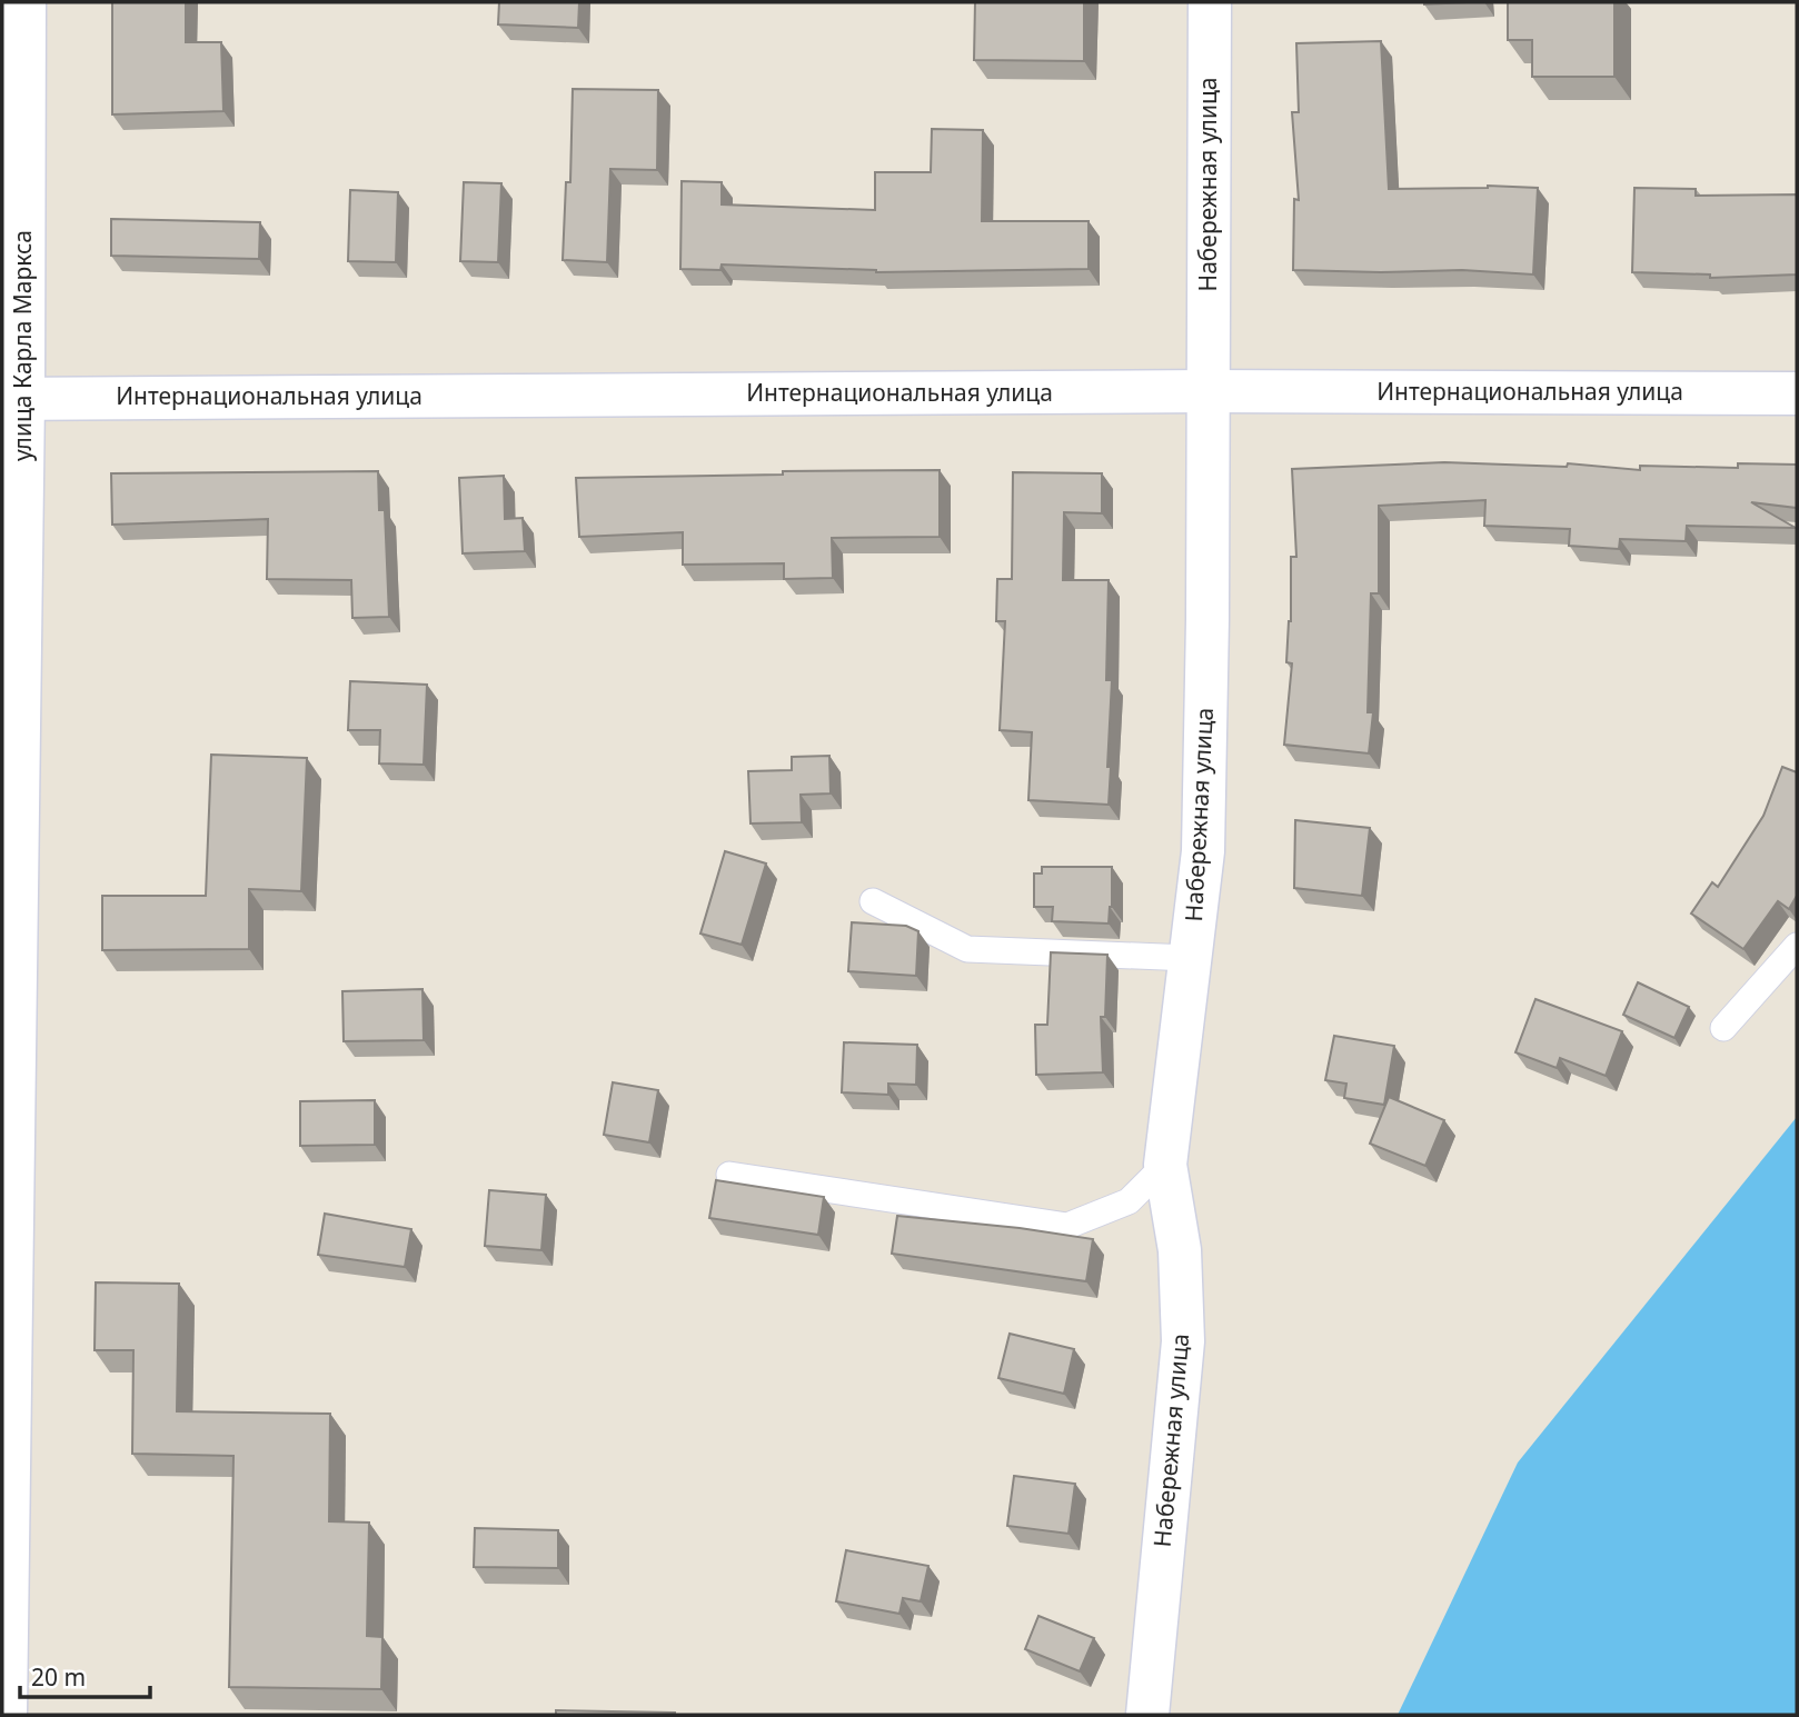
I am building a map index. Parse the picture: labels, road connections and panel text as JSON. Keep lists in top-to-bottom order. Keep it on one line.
{"streets":{"street":["Набережная улица","улица Карла Маркса","Интернациональная улица"]},"crossings":[["Набережная улица","Интернациональная улица"],["улица Карла Маркса","Интернациональная улица"]],"scale_bar":"20 m"}
